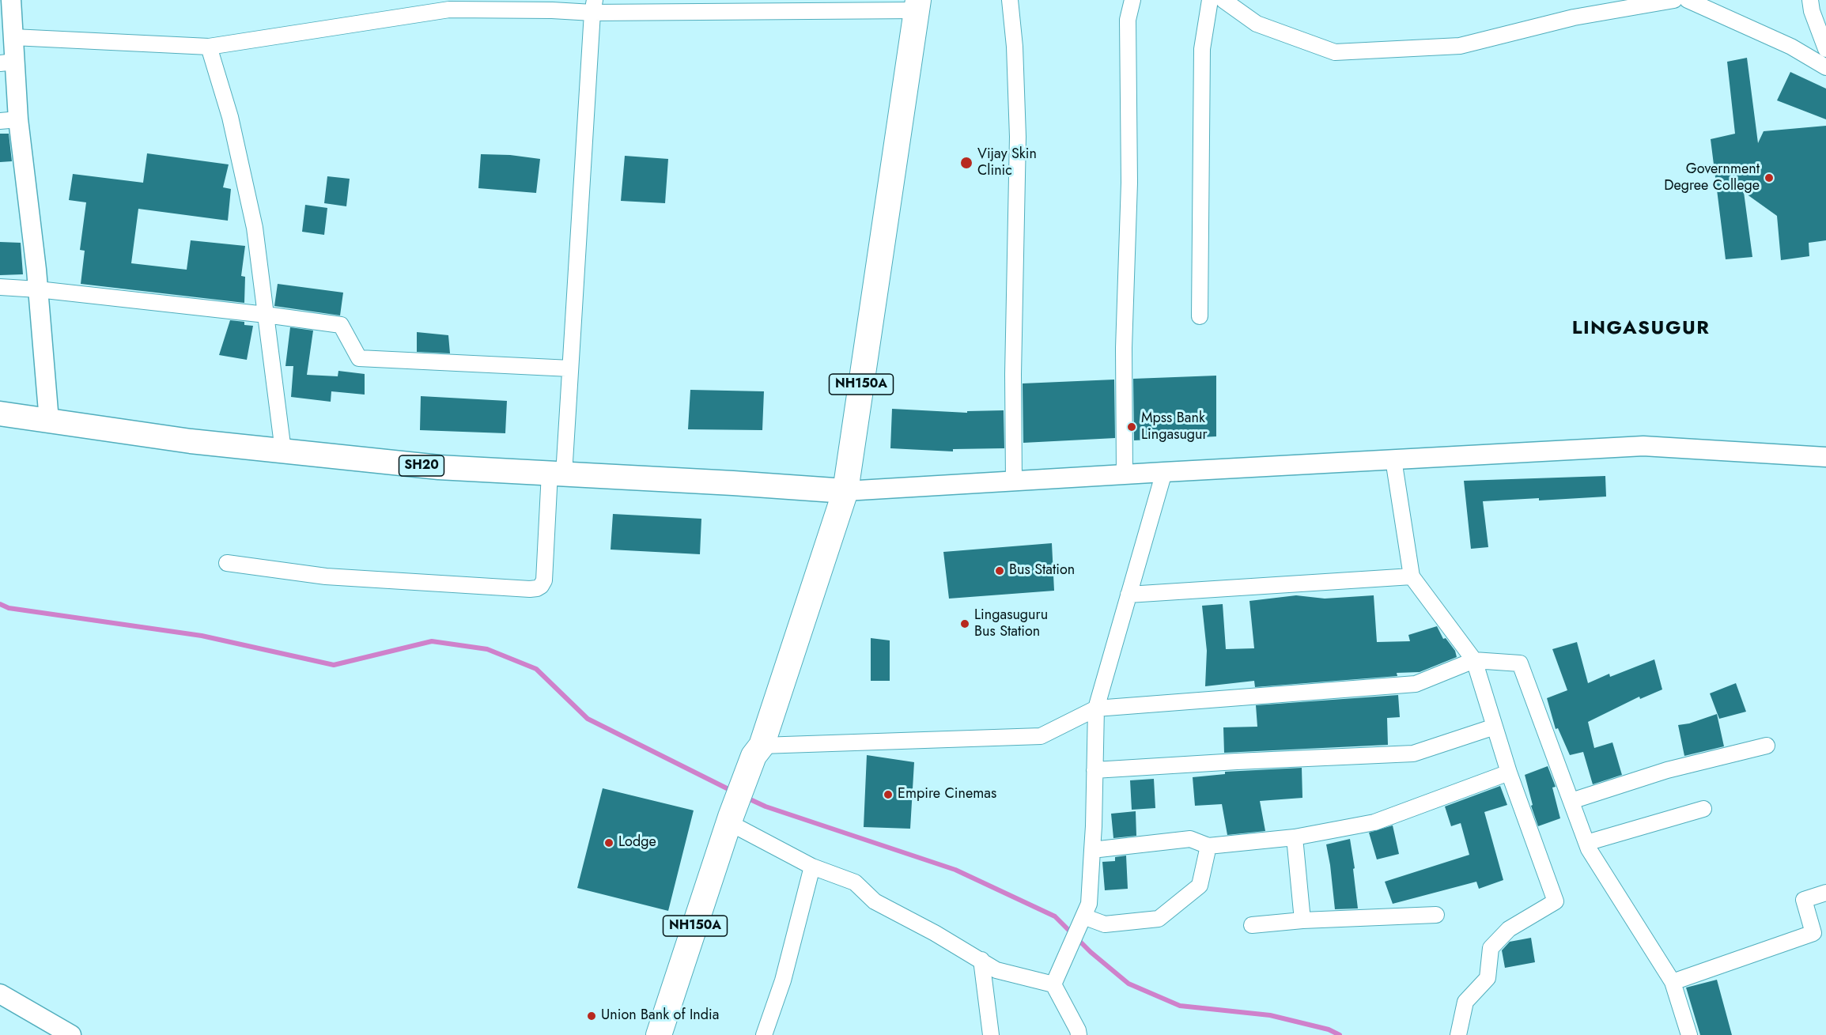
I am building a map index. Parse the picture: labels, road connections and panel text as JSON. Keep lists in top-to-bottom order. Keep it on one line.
{"streets":{"highway":["NH150A"],"main road":["SH20"]},"crossings":[["NH150A","SH20"]],"districts":["LINGASUGUR"],"places":["Vijay Skin Clinic","Government Degree College","Mpss Bank Lingasugur","Bus Station","Lingasuguru Bus Station","Empire Cinemas","Lodge","Union Bank of India"]}
